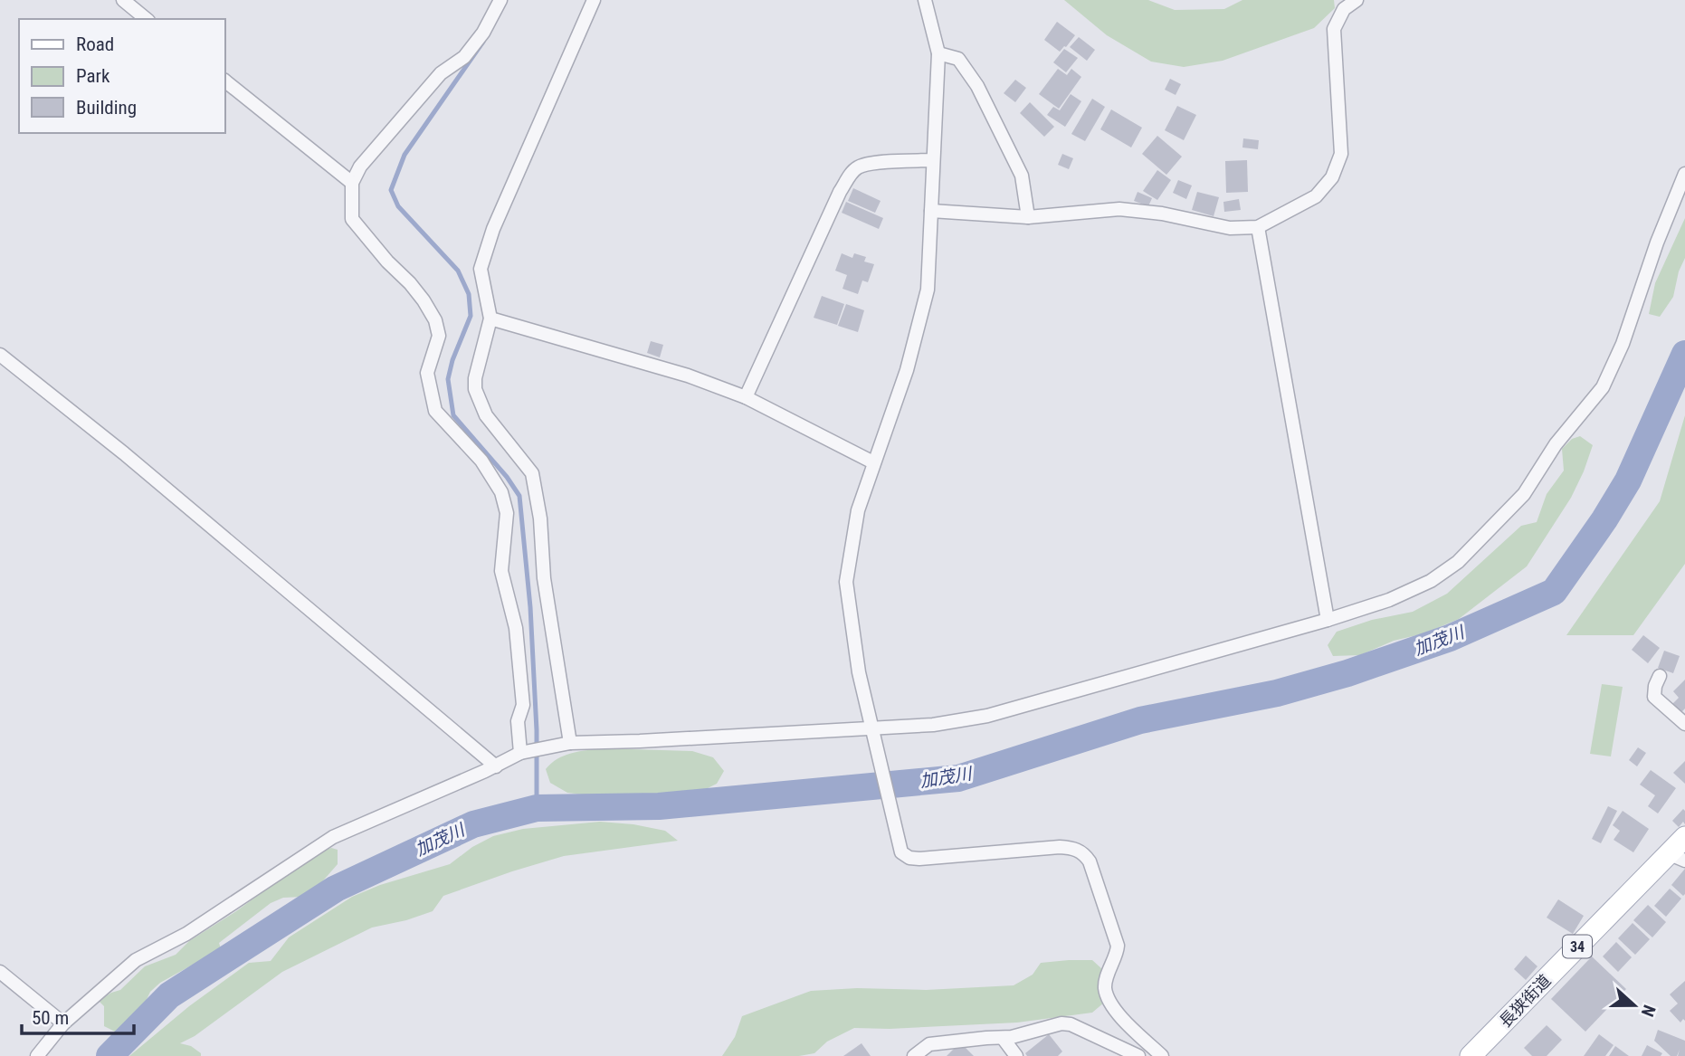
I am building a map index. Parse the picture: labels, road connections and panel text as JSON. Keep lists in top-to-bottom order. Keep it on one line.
{"streets":{"main road":["34","長狭街道"]},"water":["加茂川"],"legend":["Road","Park","Building"],"scale_bar":"50 m","north":"right"}
